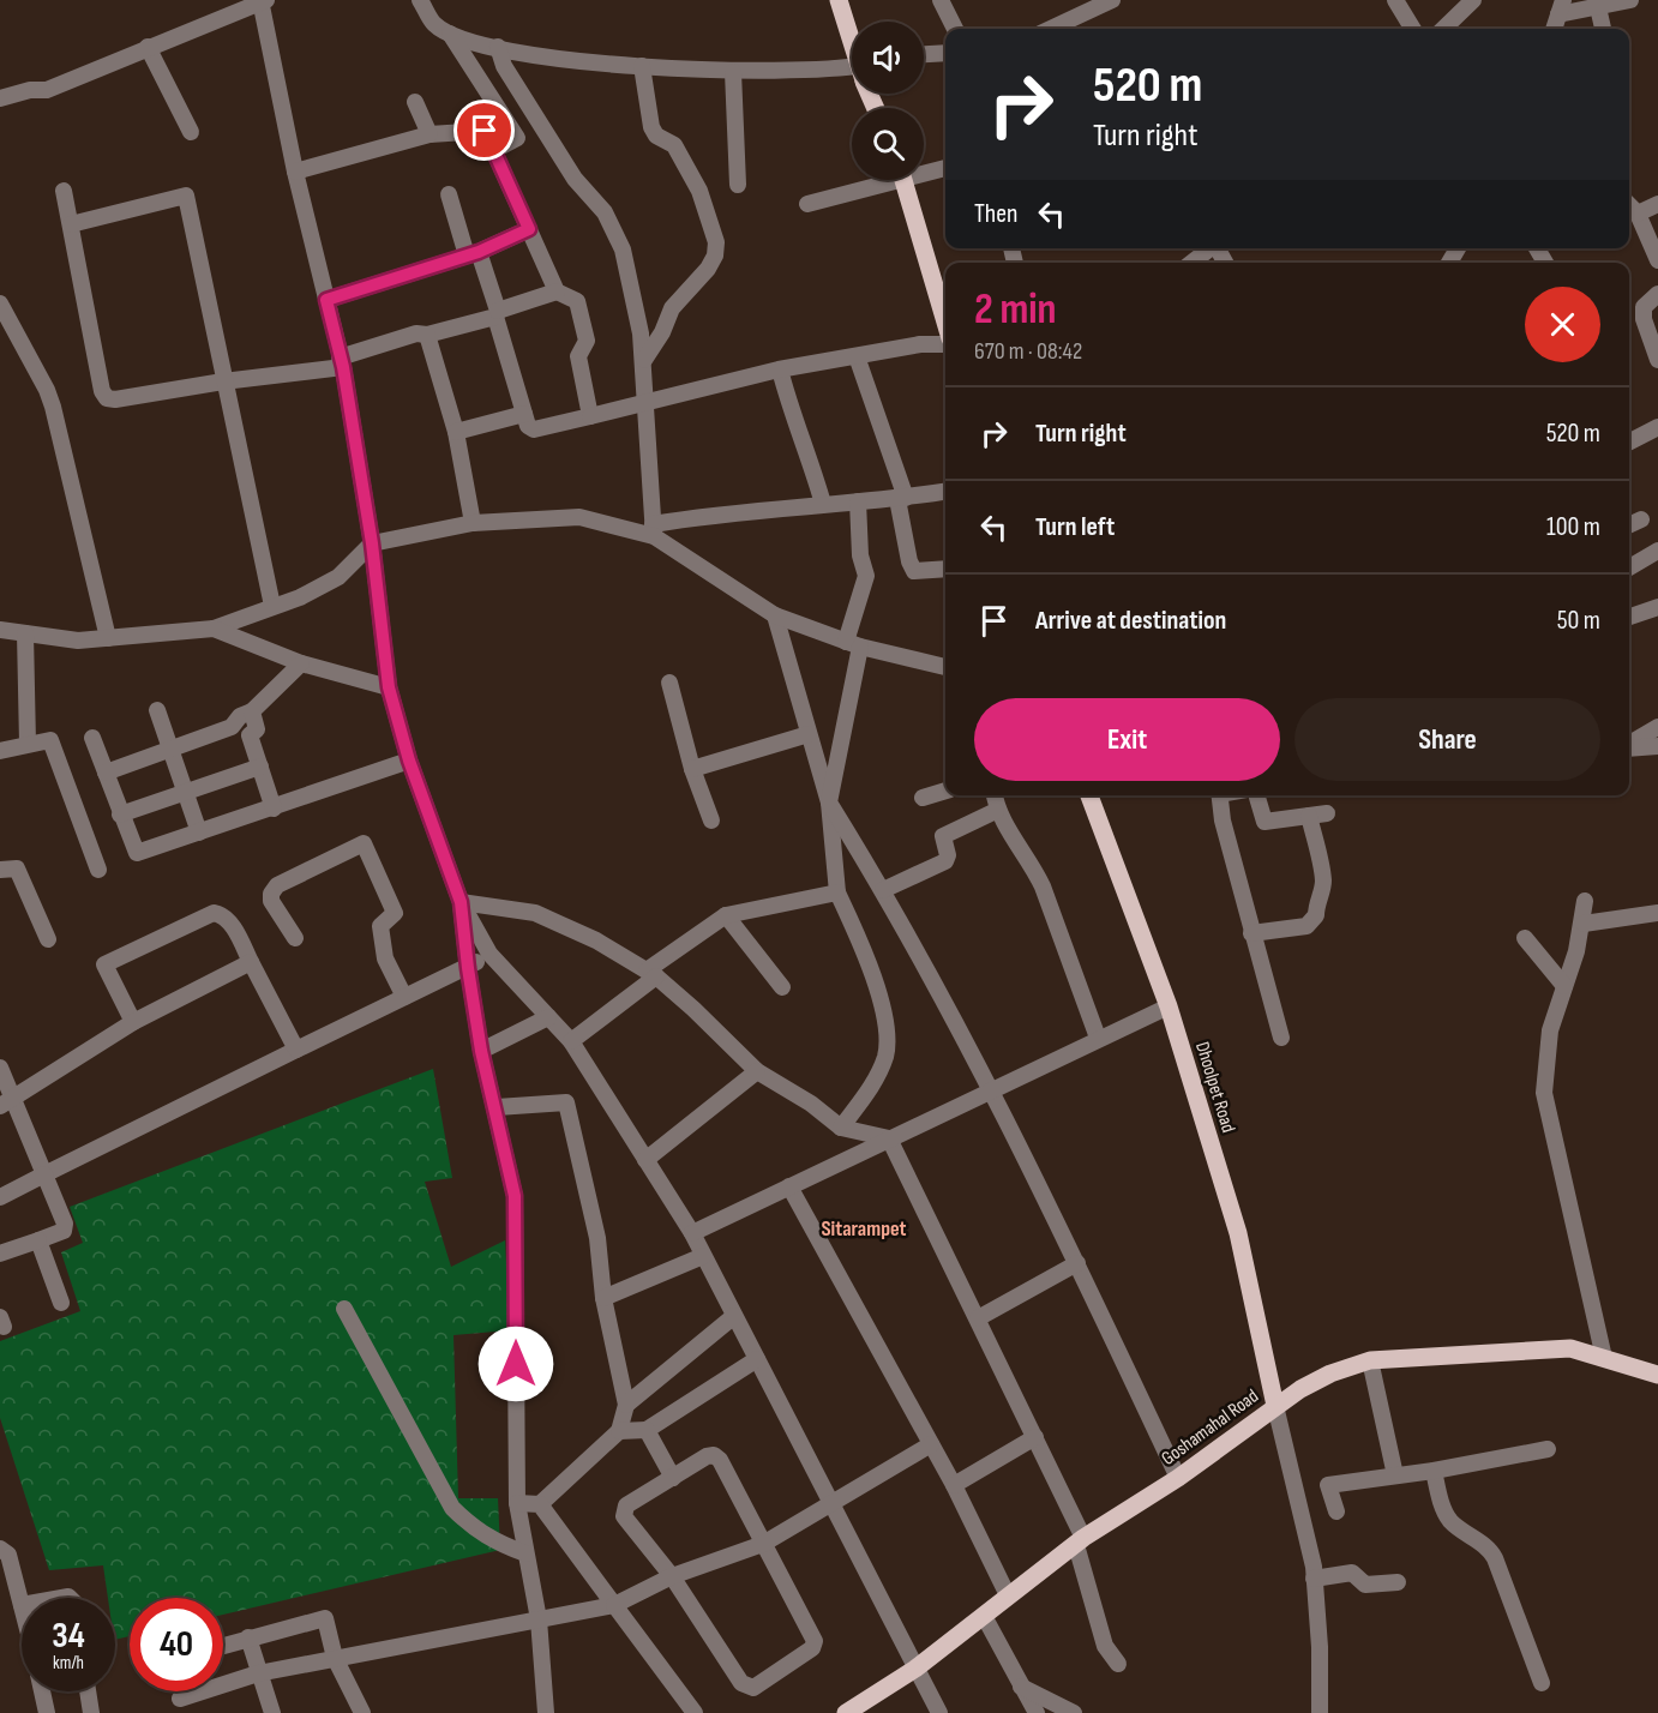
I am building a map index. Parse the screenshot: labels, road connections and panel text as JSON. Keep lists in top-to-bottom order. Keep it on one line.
{"streets":{"main road":["Dhoolpet Road","Goshamahal Road"]},"crossings":[["Dhoolpet Road","Goshamahal Road"]],"districts":["Sitarampet"],"page":{"turn":["520 m","Turn right"],"then":"Then","heading":["2 min","670 m · 08:42"],"list":[{"name":"Turn right","value":"520 m"},{"name":"Turn left","value":"100 m"},{"name":"Arrive at destination","value":"50 m"}],"buttons":["Exit","Share"],"speed":"34 km/h","limit":"40"}}
